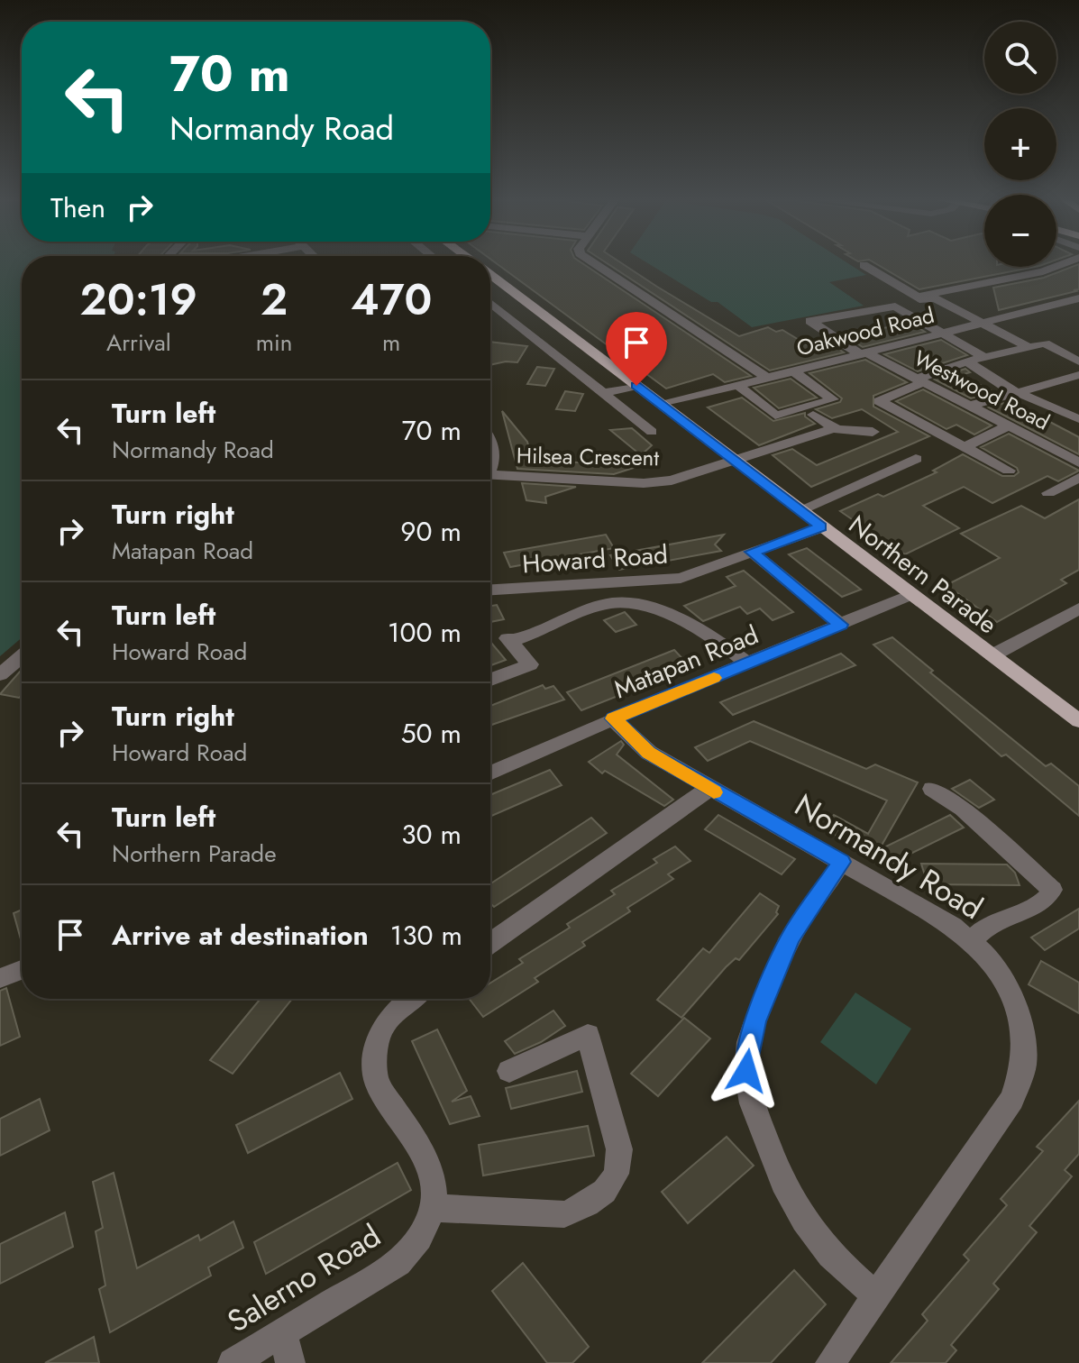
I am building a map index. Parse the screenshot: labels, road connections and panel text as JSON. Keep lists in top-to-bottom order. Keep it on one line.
{"streets":{"main road":["Northern Parade"],"street":["Oakwood Road","Westwood Road","Hilsea Crescent","Howard Road","Matapan Road","Normandy Road","Salerno Road"]},"crossings":[["Oakwood Road","Westwood Road"],["Oakwood Road","Northern Parade"],["Hilsea Crescent","Northern Parade"],["Howard Road","Northern Parade"],["Northern Parade","Matapan Road"],["Matapan Road","Normandy Road"]],"page":{"map_buttons":["+","−"],"turn":["70 m","Normandy Road"],"then":"Then","eta":["20:19","Arrival","2","min","470","m"],"list":[{"name":"Turn left","note":"Normandy Road","value":"70 m"},{"name":"Turn right","note":"Matapan Road","value":"90 m"},{"name":"Turn left","note":"Howard Road","value":"100 m"},{"name":"Turn right","note":"Howard Road","value":"50 m"},{"name":"Turn left","note":"Northern Parade","value":"30 m"},{"name":"Arrive at destination","value":"130 m"}]}}
